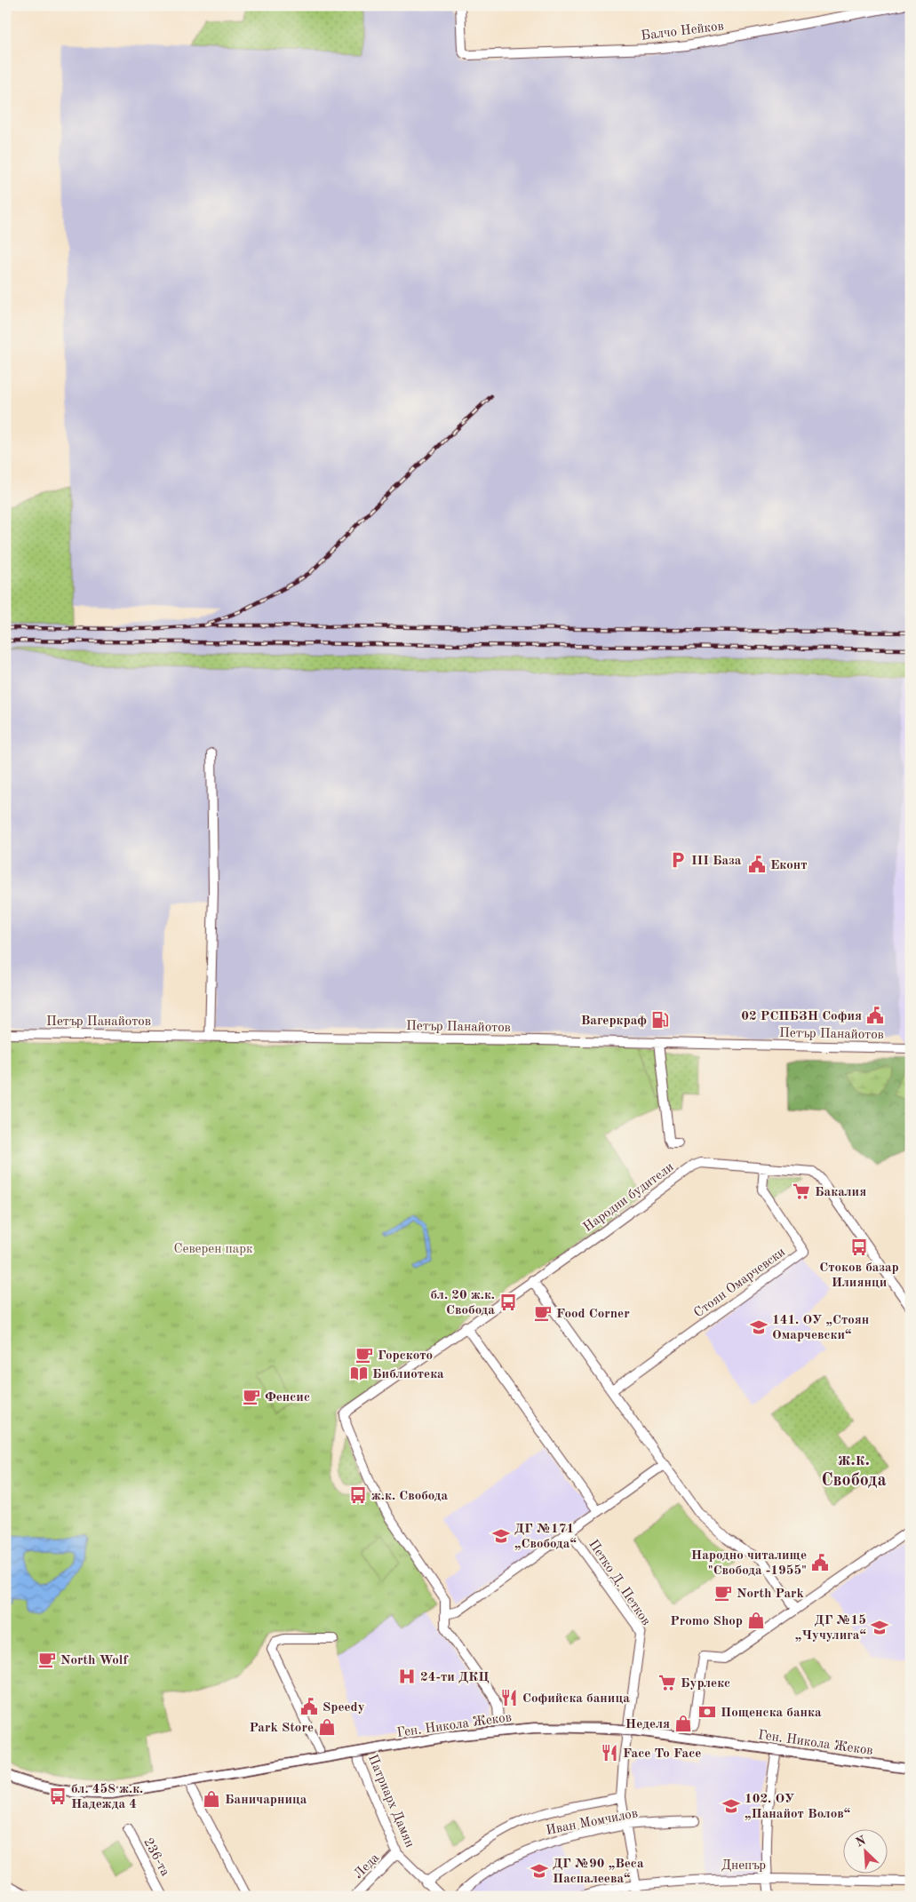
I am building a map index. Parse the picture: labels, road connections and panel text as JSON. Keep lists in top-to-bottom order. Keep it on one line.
{"streets":{"street":["Балчо Нейков","Петър Панайотов","Народни будители","Стоян Омарчевски","Петко Д. Петков","Ген. Никола Жеков","Патриарх Дамян","Иван Момчилов","236-та","Днепър","Леда"]},"crossings":[["Народни будители","Стоян Омарчевски"],["Петко Д. Петков","Ген. Никола Жеков"],["Петко Д. Петков","Иван Момчилов"],["Петко Д. Петков","Днепър"],["Ген. Никола Жеков","Патриарх Дамян"],["Патриарх Дамян","Леда"]],"districts":["ж.к. Свобода"],"parks":["Северен парк"],"places":{"parking":["III База"],"public building":["Еконт","02 РСПБЗН София","Народно читалище \"Свобода -1955\"","Speedy"],"fuel station":["Вагеркраф"],"supermarket":["Бакалия","Бурлекс"],"bus stop":["Стоков базар Илиянци","бл. 20 ж.к. Свобода","ж.к. Свобода","бл. 458 ж.к. Надежда 4"],"cafe":["Food Corner","Горското","Фенсис","North Park","North Wolf"],"school or university":["141. ОУ „Стоян Омарчевски“","ДГ №171 „Свобода“","ДГ №15 „Чучулига“","102. ОУ „Панайот Волов“","ДГ №90 „Веса Паспалеева“"],"library":["Библиотека"],"shop":["Promo Shop","Неделя","Park Store","Баничарница"],"hospital":["24-ти ДКЦ"],"restaurant":["Софийска баница","Face To Face"],"bank":["Пощенска банка"]},"north":"top left"}
